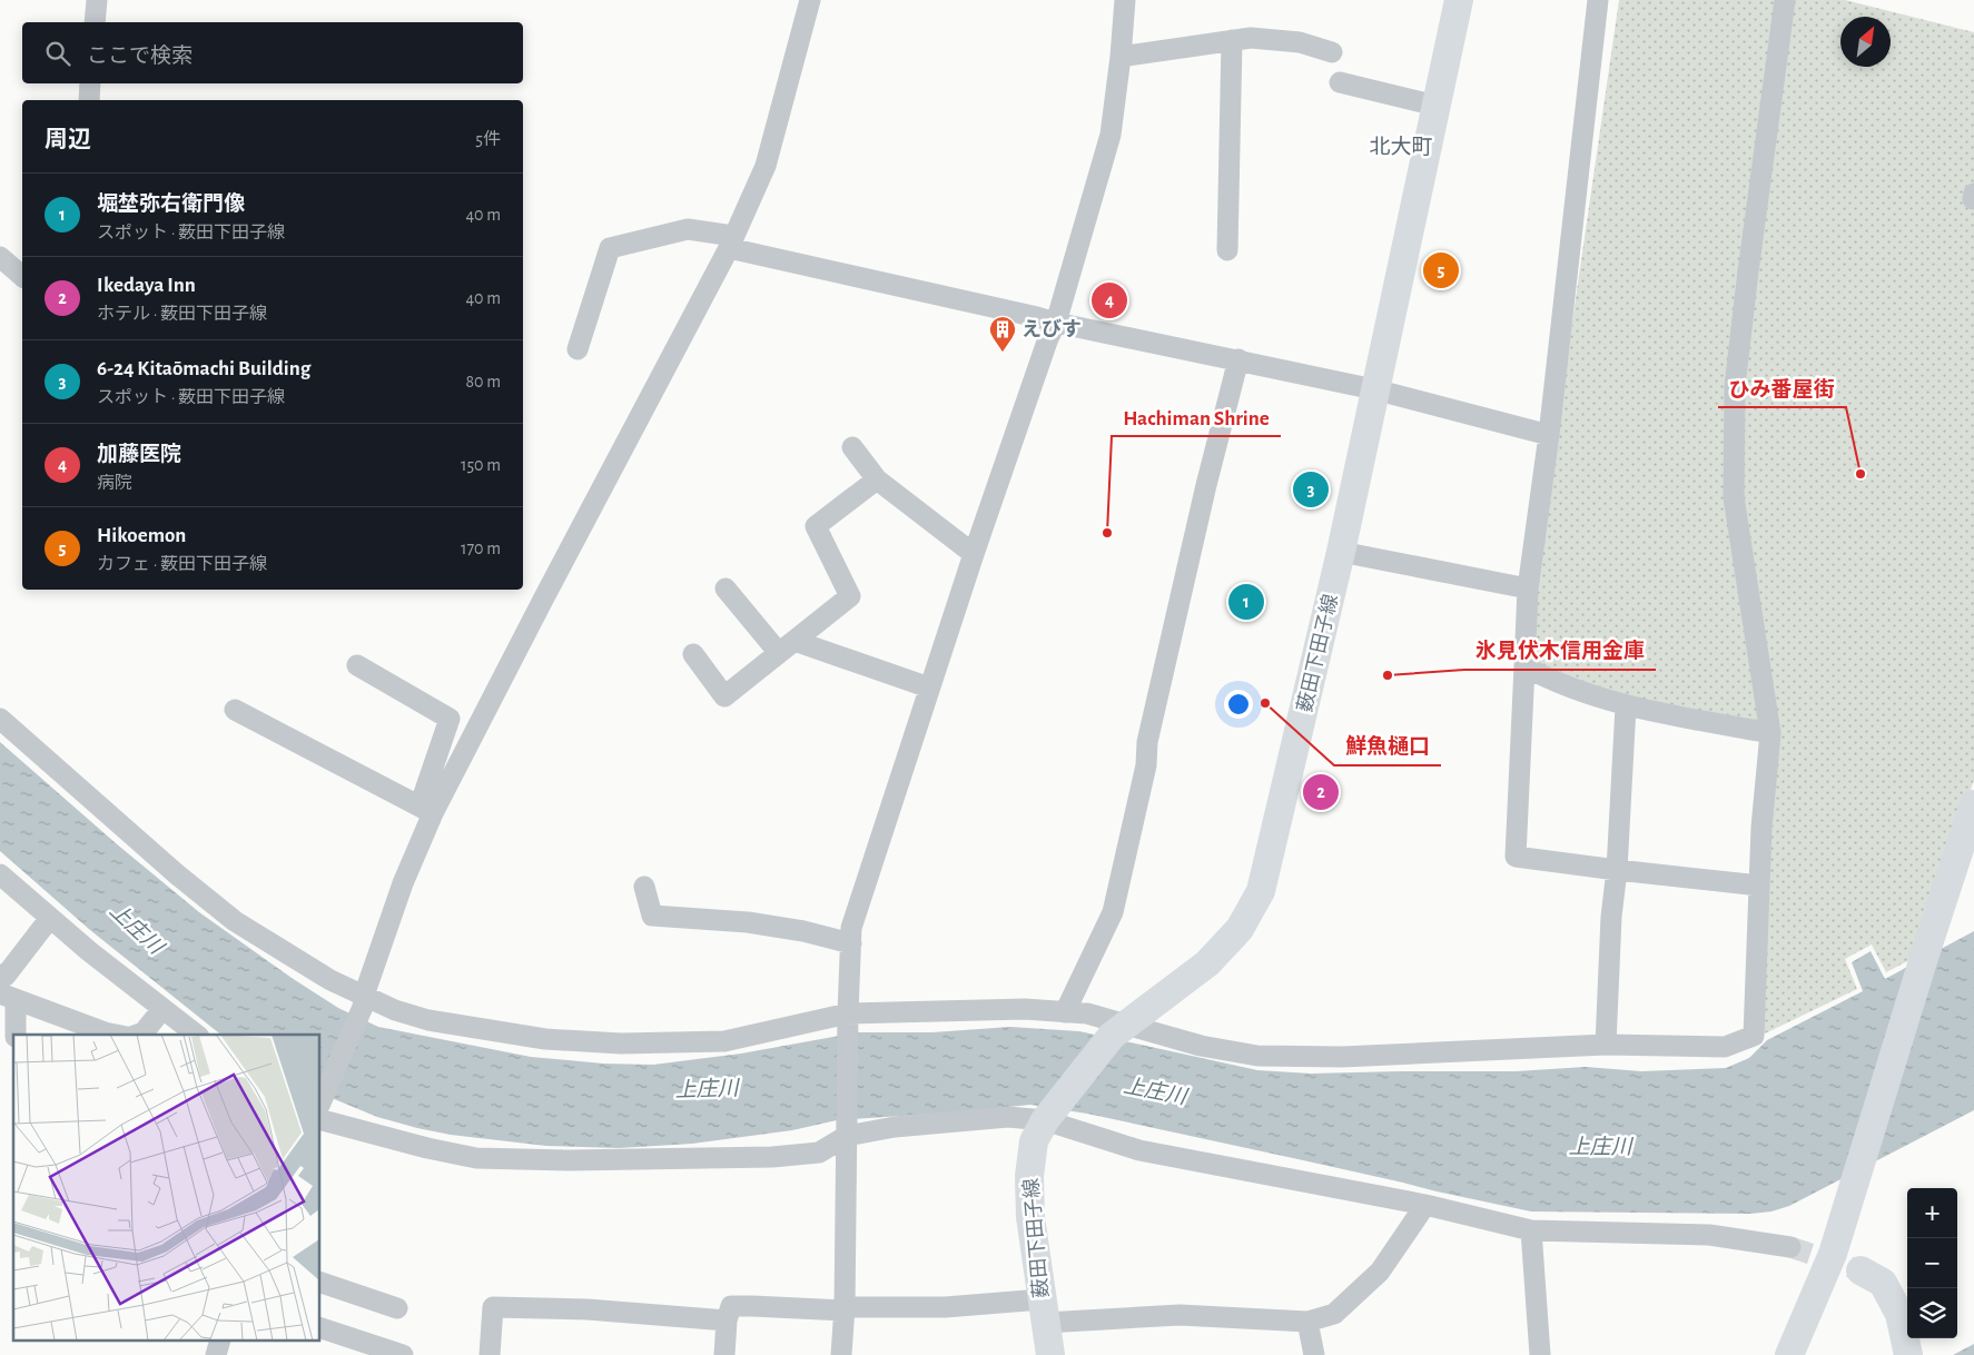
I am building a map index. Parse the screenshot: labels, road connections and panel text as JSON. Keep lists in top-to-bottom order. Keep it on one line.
{"streets":{"main road":["薮田下田子線"]},"districts":["北大町"],"water":["上庄川"],"places":{"building":["えびす"],"other":["ひみ番屋街","Hachiman Shrine","氷見伏木信用金庫","鮮魚樋口"]},"north":"top right","page":{"search":"ここで検索","heading":["周辺","5件"],"list":[{"mark":"1","name":"堀埜弥右衛門像","note":"スポット · 薮田下田子線","value":"40 m"},{"mark":"2","name":"Ikedaya Inn","note":"ホテル · 薮田下田子線","value":"40 m"},{"mark":"3","name":"6-24 Kitaōmachi Building","note":"スポット · 薮田下田子線","value":"80 m"},{"mark":"4","name":"加藤医院","note":"病院","value":"150 m"},{"mark":"5","name":"Hikoemon","note":"カフェ · 薮田下田子線","value":"170 m"}],"pins":["5","4","3","1","2"],"map_buttons":["+","−"]}}
